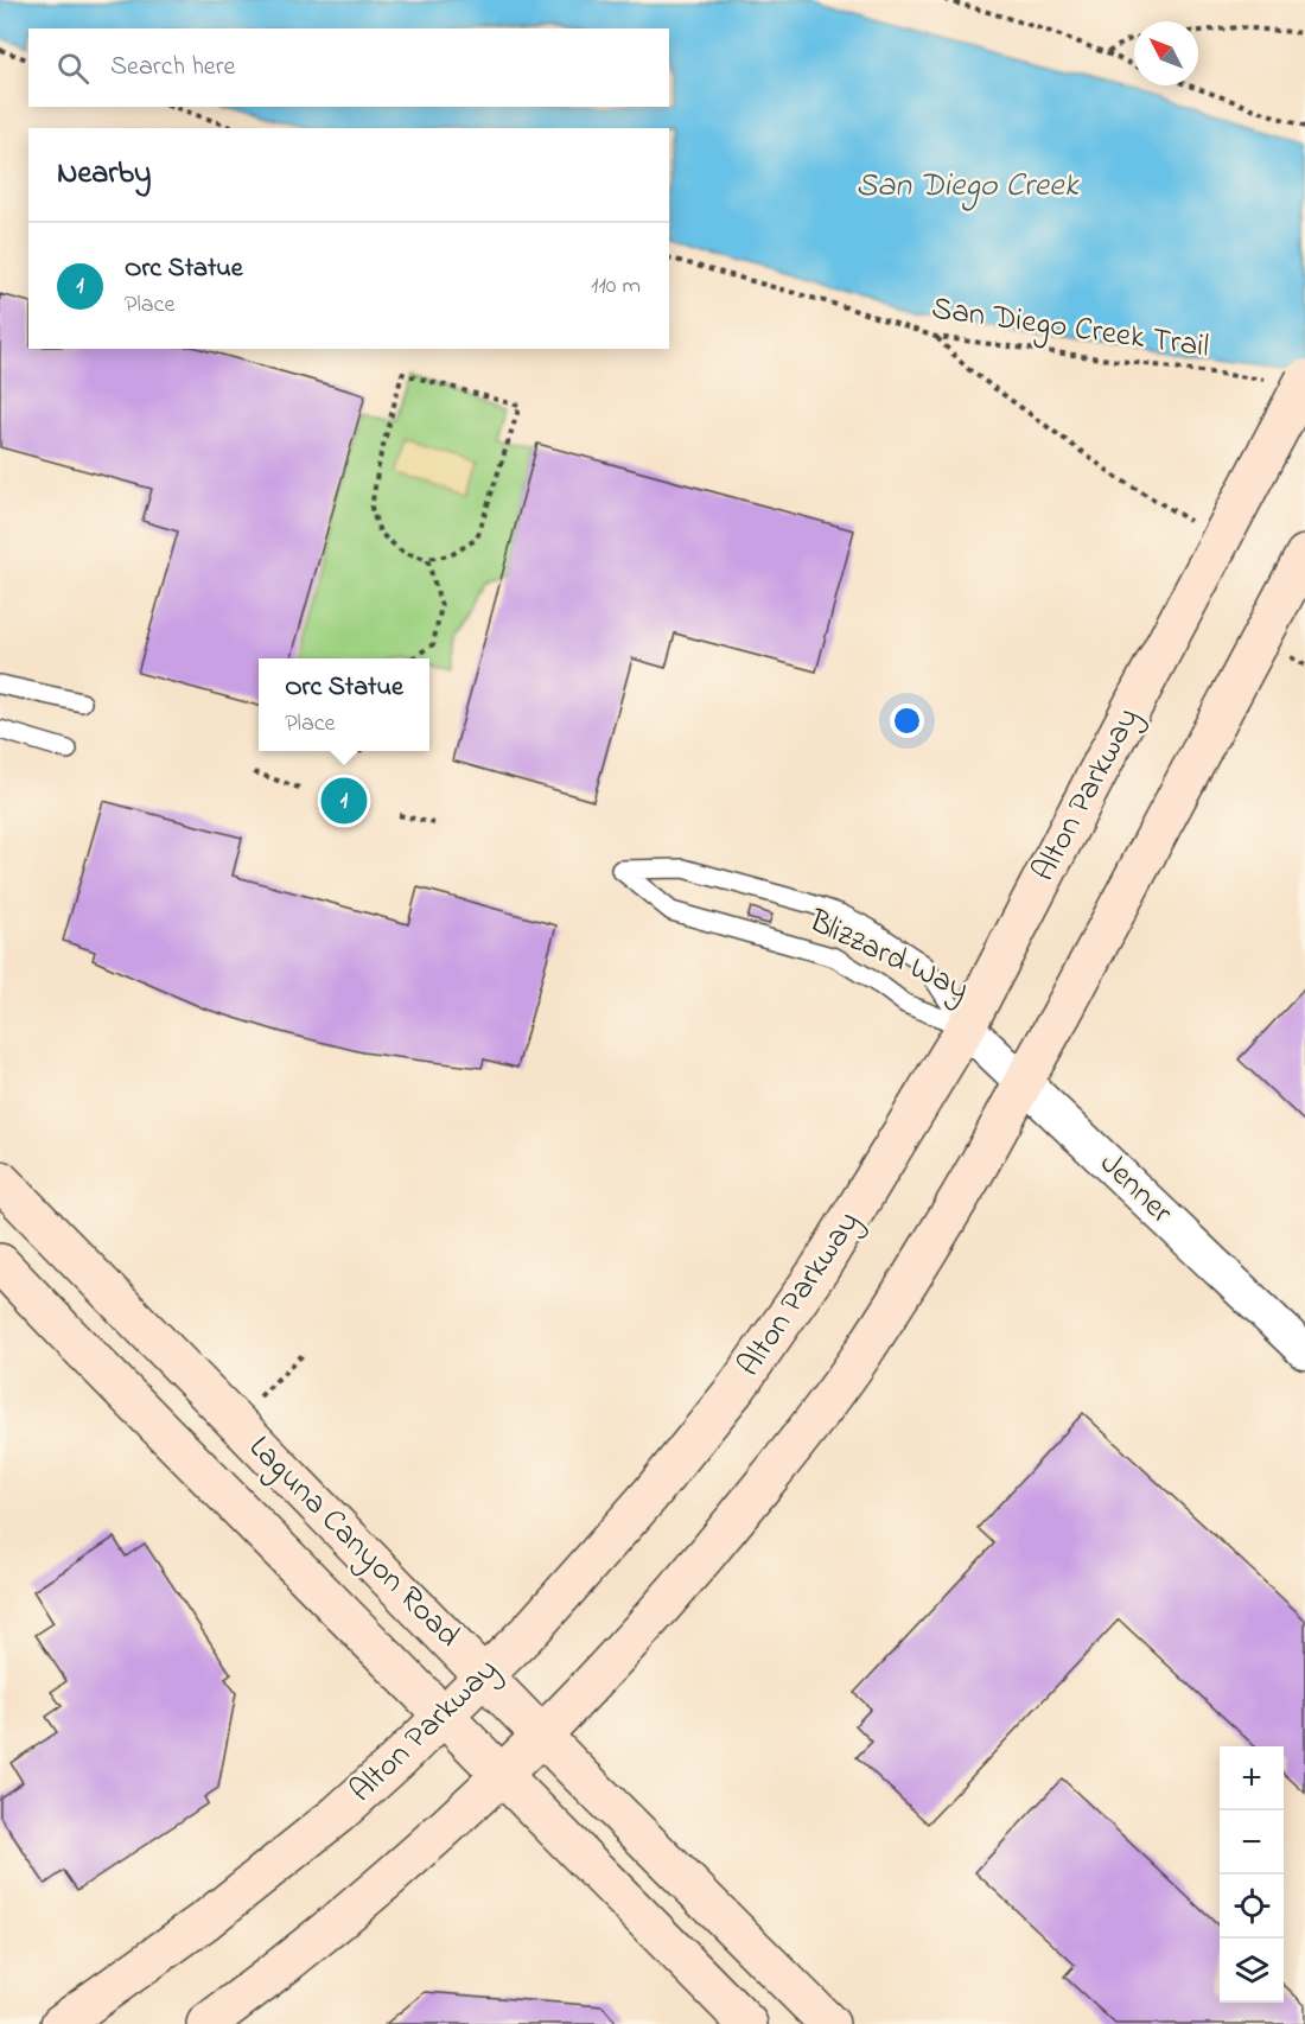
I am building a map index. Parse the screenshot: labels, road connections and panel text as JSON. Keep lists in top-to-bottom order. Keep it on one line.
{"streets":{"main road":["Alton Parkway","Laguna Canyon Road"],"street":["Jenner"],"lane":["Blizzard Way"],"path":["San Diego Creek Trail"]},"crossings":[["Alton Parkway","Blizzard Way"],["Alton Parkway","Jenner"],["Alton Parkway","Laguna Canyon Road"],["Blizzard Way","Jenner"]],"water":["San Diego Creek"],"north":"top left","page":{"search":"Search here","heading":"Nearby","list":[{"mark":"1","name":"Orc Statue","note":"Place","value":"110 m"}],"popup":["Orc Statue","Place"],"pins":"1","map_buttons":["+","−"]}}
